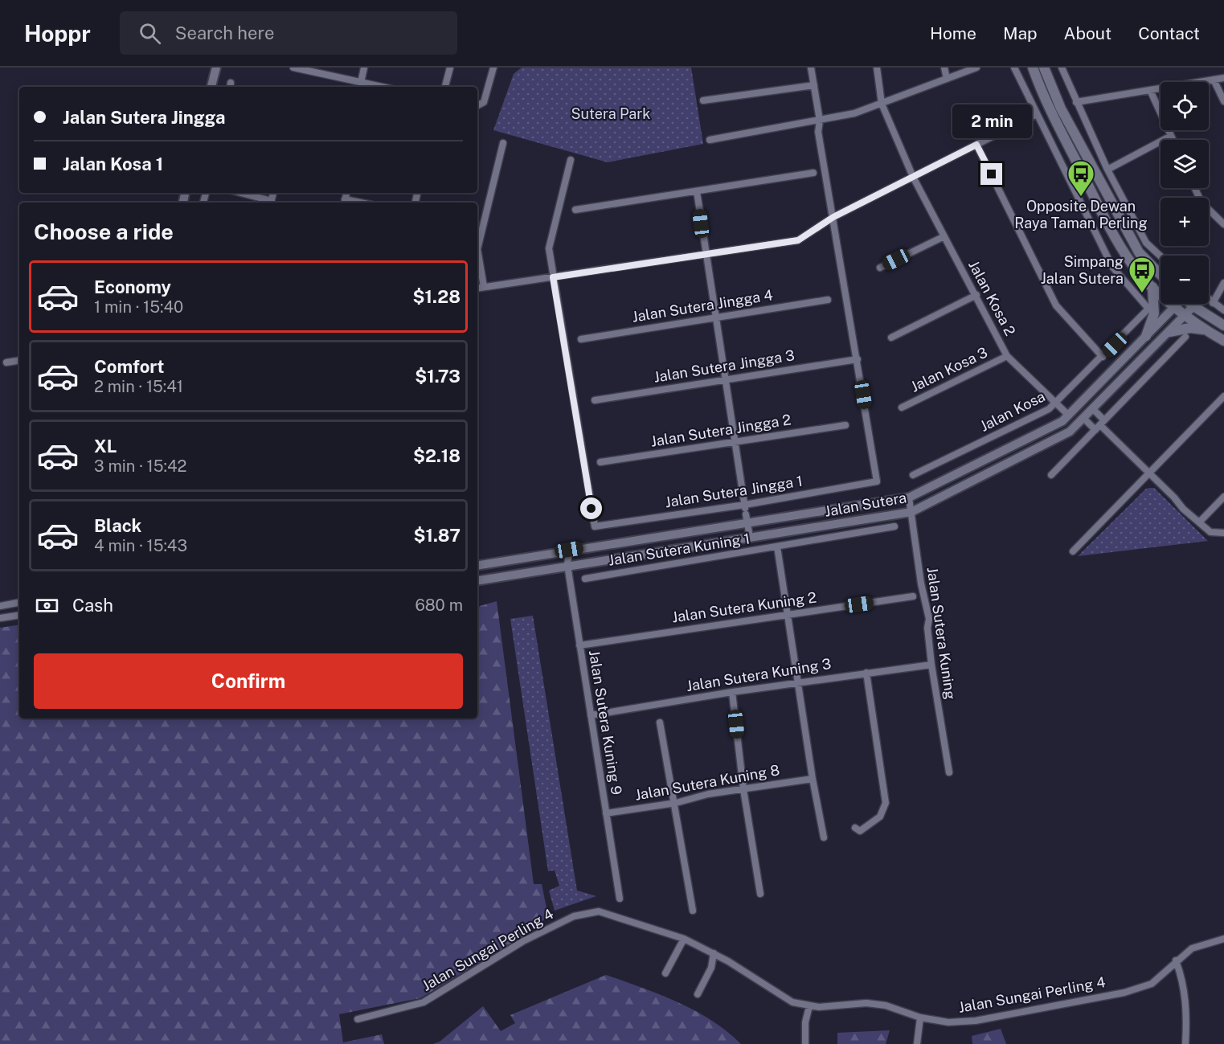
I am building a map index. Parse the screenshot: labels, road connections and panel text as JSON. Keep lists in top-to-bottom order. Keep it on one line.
{"streets":{"street":["Jalan Kosa 2","Jalan Sutera Jingga 4","Jalan Sutera Jingga 3","Jalan Kosa 3","Jalan Kosa","Jalan Sutera Jingga 2","Jalan Sutera Jingga 1","Jalan Sutera","Jalan Sutera Kuning 1","Jalan Sutera Kuning 2","Jalan Sutera Kuning","Jalan Sutera Kuning 3","Jalan Sutera Kuning 9","Jalan Sutera Kuning 8","Jalan Sungai Perling 4"]},"crossings":[["Jalan Kosa 2","Jalan Kosa 3"],["Jalan Kosa 2","Jalan Kosa"],["Jalan Kosa 2","Jalan Sutera"],["Jalan Sutera Jingga 3","Jalan Sutera Jingga 1"],["Jalan Sutera Jingga 1","Jalan Sutera"],["Jalan Sutera","Jalan Sutera Kuning"],["Jalan Sutera","Jalan Sutera Kuning 9"],["Jalan Sutera Kuning 2","Jalan Sutera Kuning 9"],["Jalan Sutera Kuning","Jalan Sutera Kuning 3"],["Jalan Sutera Kuning 3","Jalan Sutera Kuning 9"],["Jalan Sutera Kuning 9","Jalan Sutera Kuning 8"]],"parks":["Sutera Park"],"places":{"bus stop":["Opposite Dewan Raya Taman Perling","Simpang Jalan Sutera"]},"page":{"header":"Hoppr","search":"Search here","nav":["Home","Map","About","Contact"],"map_buttons":["+","−"],"banner":["Jalan Sutera Jingga","Jalan Kosa 1"],"bubble":"2 min","heading":"Choose a ride","list":[{"name":"Economy","note":"1 min · 15:40","value":"$1.28"},{"name":"Comfort","note":"2 min · 15:41","value":"$1.73"},{"name":"XL","note":"3 min · 15:42","value":"$2.18"},{"name":"Black","note":"4 min · 15:43","value":"$1.87"}],"pay":["Cash","680 m"],"buttons":"Confirm"}}
